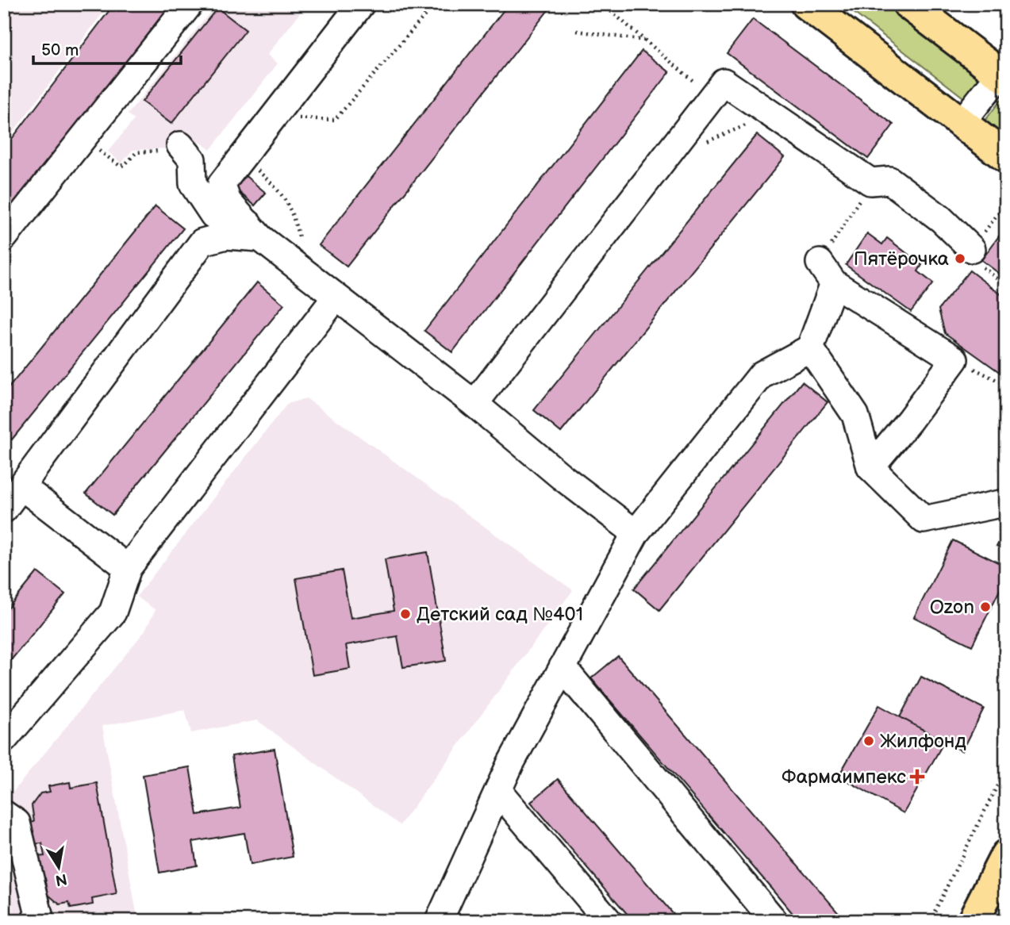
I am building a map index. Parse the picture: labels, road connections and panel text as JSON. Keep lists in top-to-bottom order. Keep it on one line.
{"places":{"other":["Пятёрочка","Ozon","Детский сад №401","Жилфонд"],"health":["Фармаимпекс"]},"scale_bar":"50 m","north":"bottom"}
